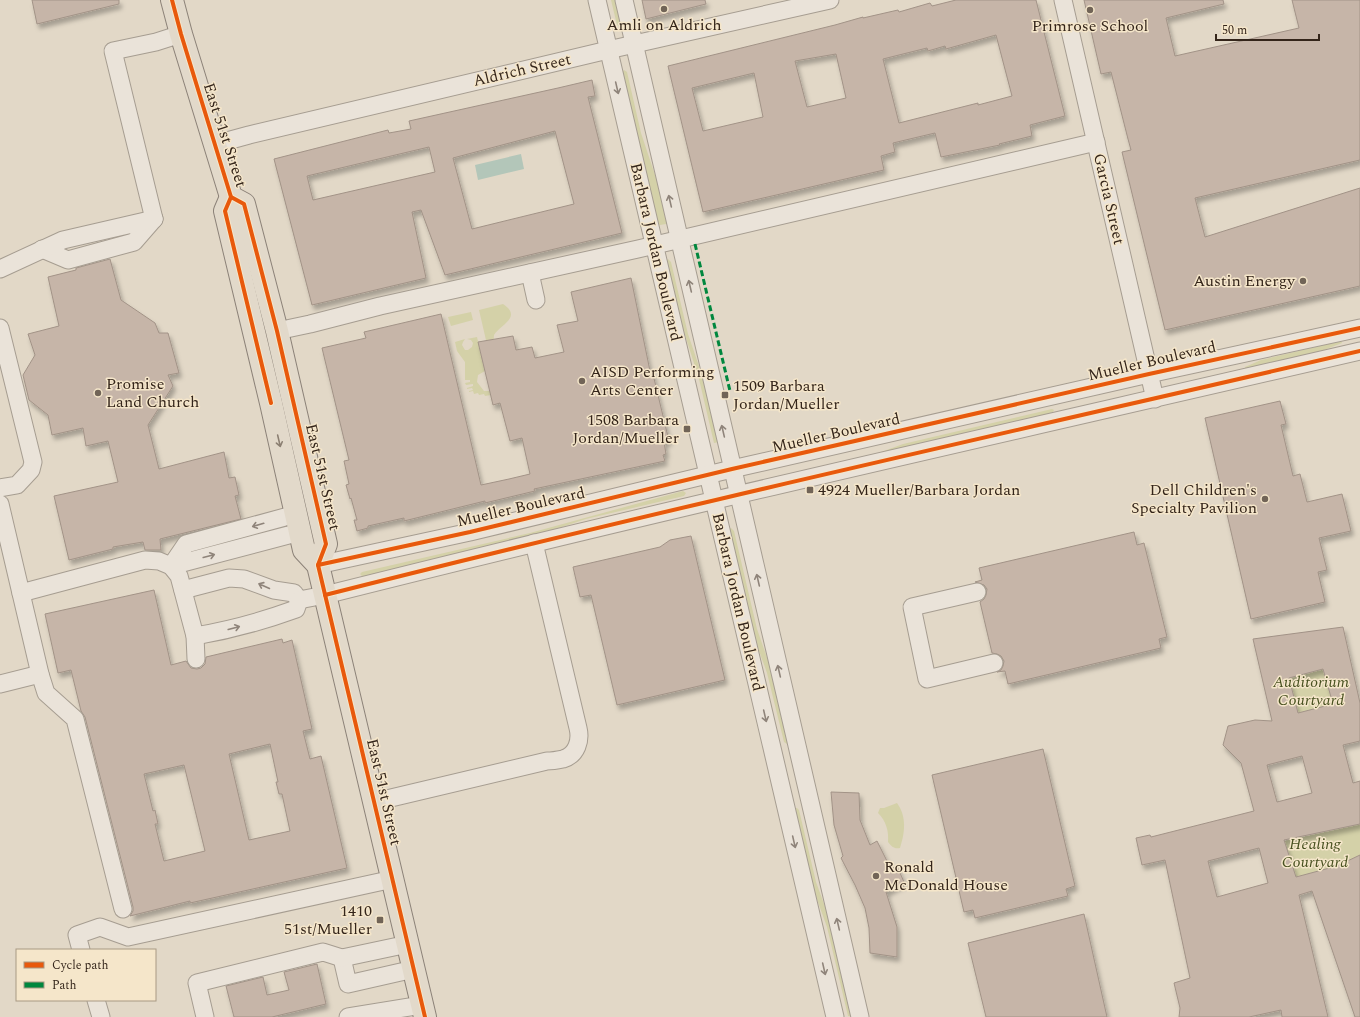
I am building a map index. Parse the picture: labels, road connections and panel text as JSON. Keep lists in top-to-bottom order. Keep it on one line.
{"streets":{"main road":["East 51st Street"],"street":["Aldrich Street","Garcia Street","Barbara Jordan Boulevard","Mueller Boulevard"]},"crossings":[["Aldrich Street","East 51st Street"],["Aldrich Street","Barbara Jordan Boulevard"],["East 51st Street","Mueller Boulevard"],["Garcia Street","Mueller Boulevard"],["Barbara Jordan Boulevard","Mueller Boulevard"]],"parks":["Auditorium Courtyard","Healing Courtyard"],"places":{"other":["Amli on Aldrich","Primrose School","Austin Energy","AISD Performing Arts Center","Promise Land Church","Dell Children's Specialty Pavilion","Ronald McDonald House"],"transit":["1509 Barbara Jordan/Mueller","1508 Barbara Jordan/Mueller","4924 Mueller/Barbara Jordan","1410 51st/Mueller"]},"legend":["Cycle path","Path"],"scale_bar":"50 m"}
